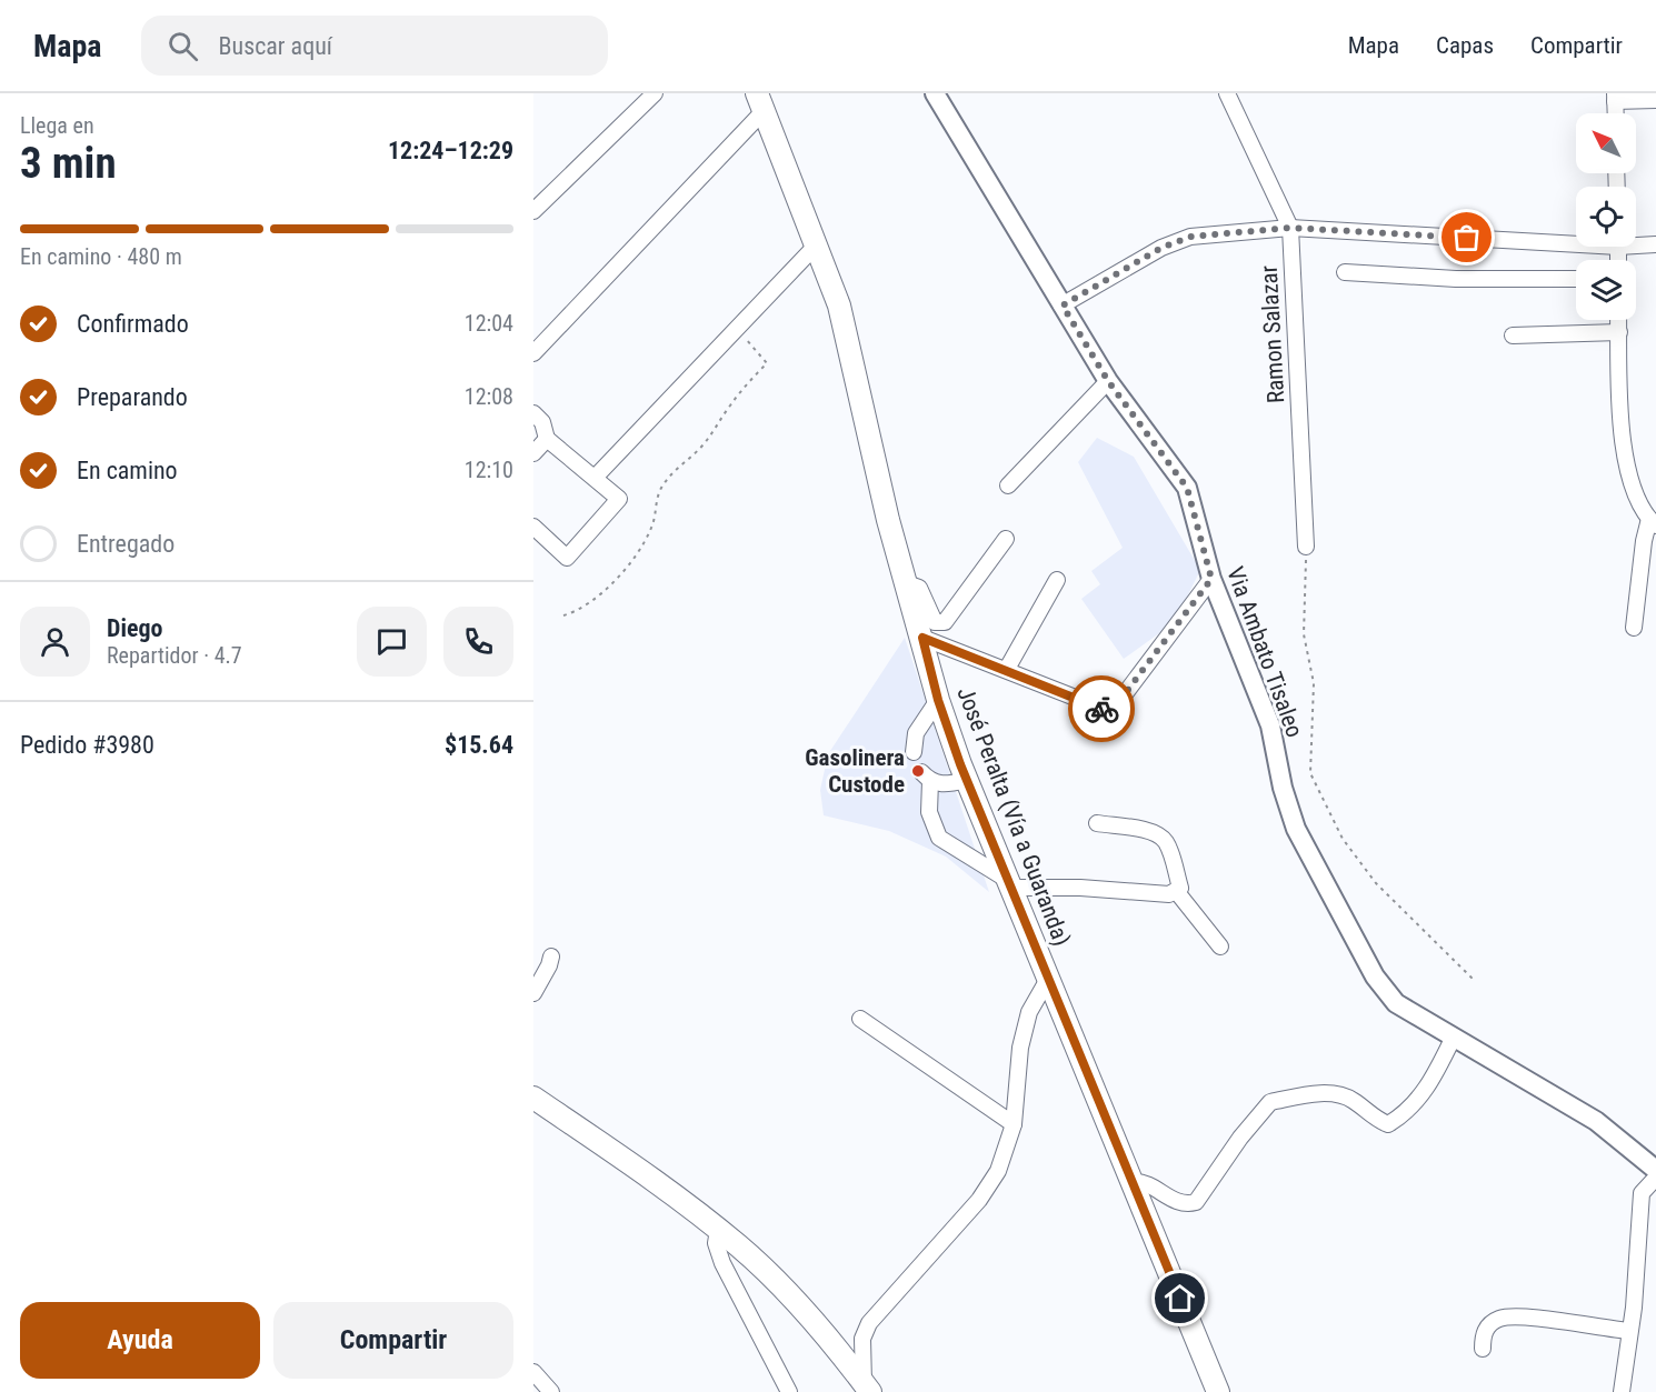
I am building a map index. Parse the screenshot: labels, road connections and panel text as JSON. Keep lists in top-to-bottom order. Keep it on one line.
{"streets":{"highway":["José Peralta (Vía a Guaranda)"],"main road":["Via Ambato Tisaleo"],"street":["Ramon Salazar"]},"places":["Gasolinera Custode"],"north":"top left","page":{"header":"Mapa","search":"Buscar aquí","nav":["Mapa","Capas","Compartir"],"heading":["3 min","Llega en","12:24–12:29"],"panel":["Diego","Repartidor · 4.7","Pedido #3980","$15.64"],"bar":"En camino · 480 m","list":[["Confirmado","12:04"],["Preparando","12:08"],["En camino","12:10"],"Entregado"],"buttons":["Ayuda","Compartir"]}}
